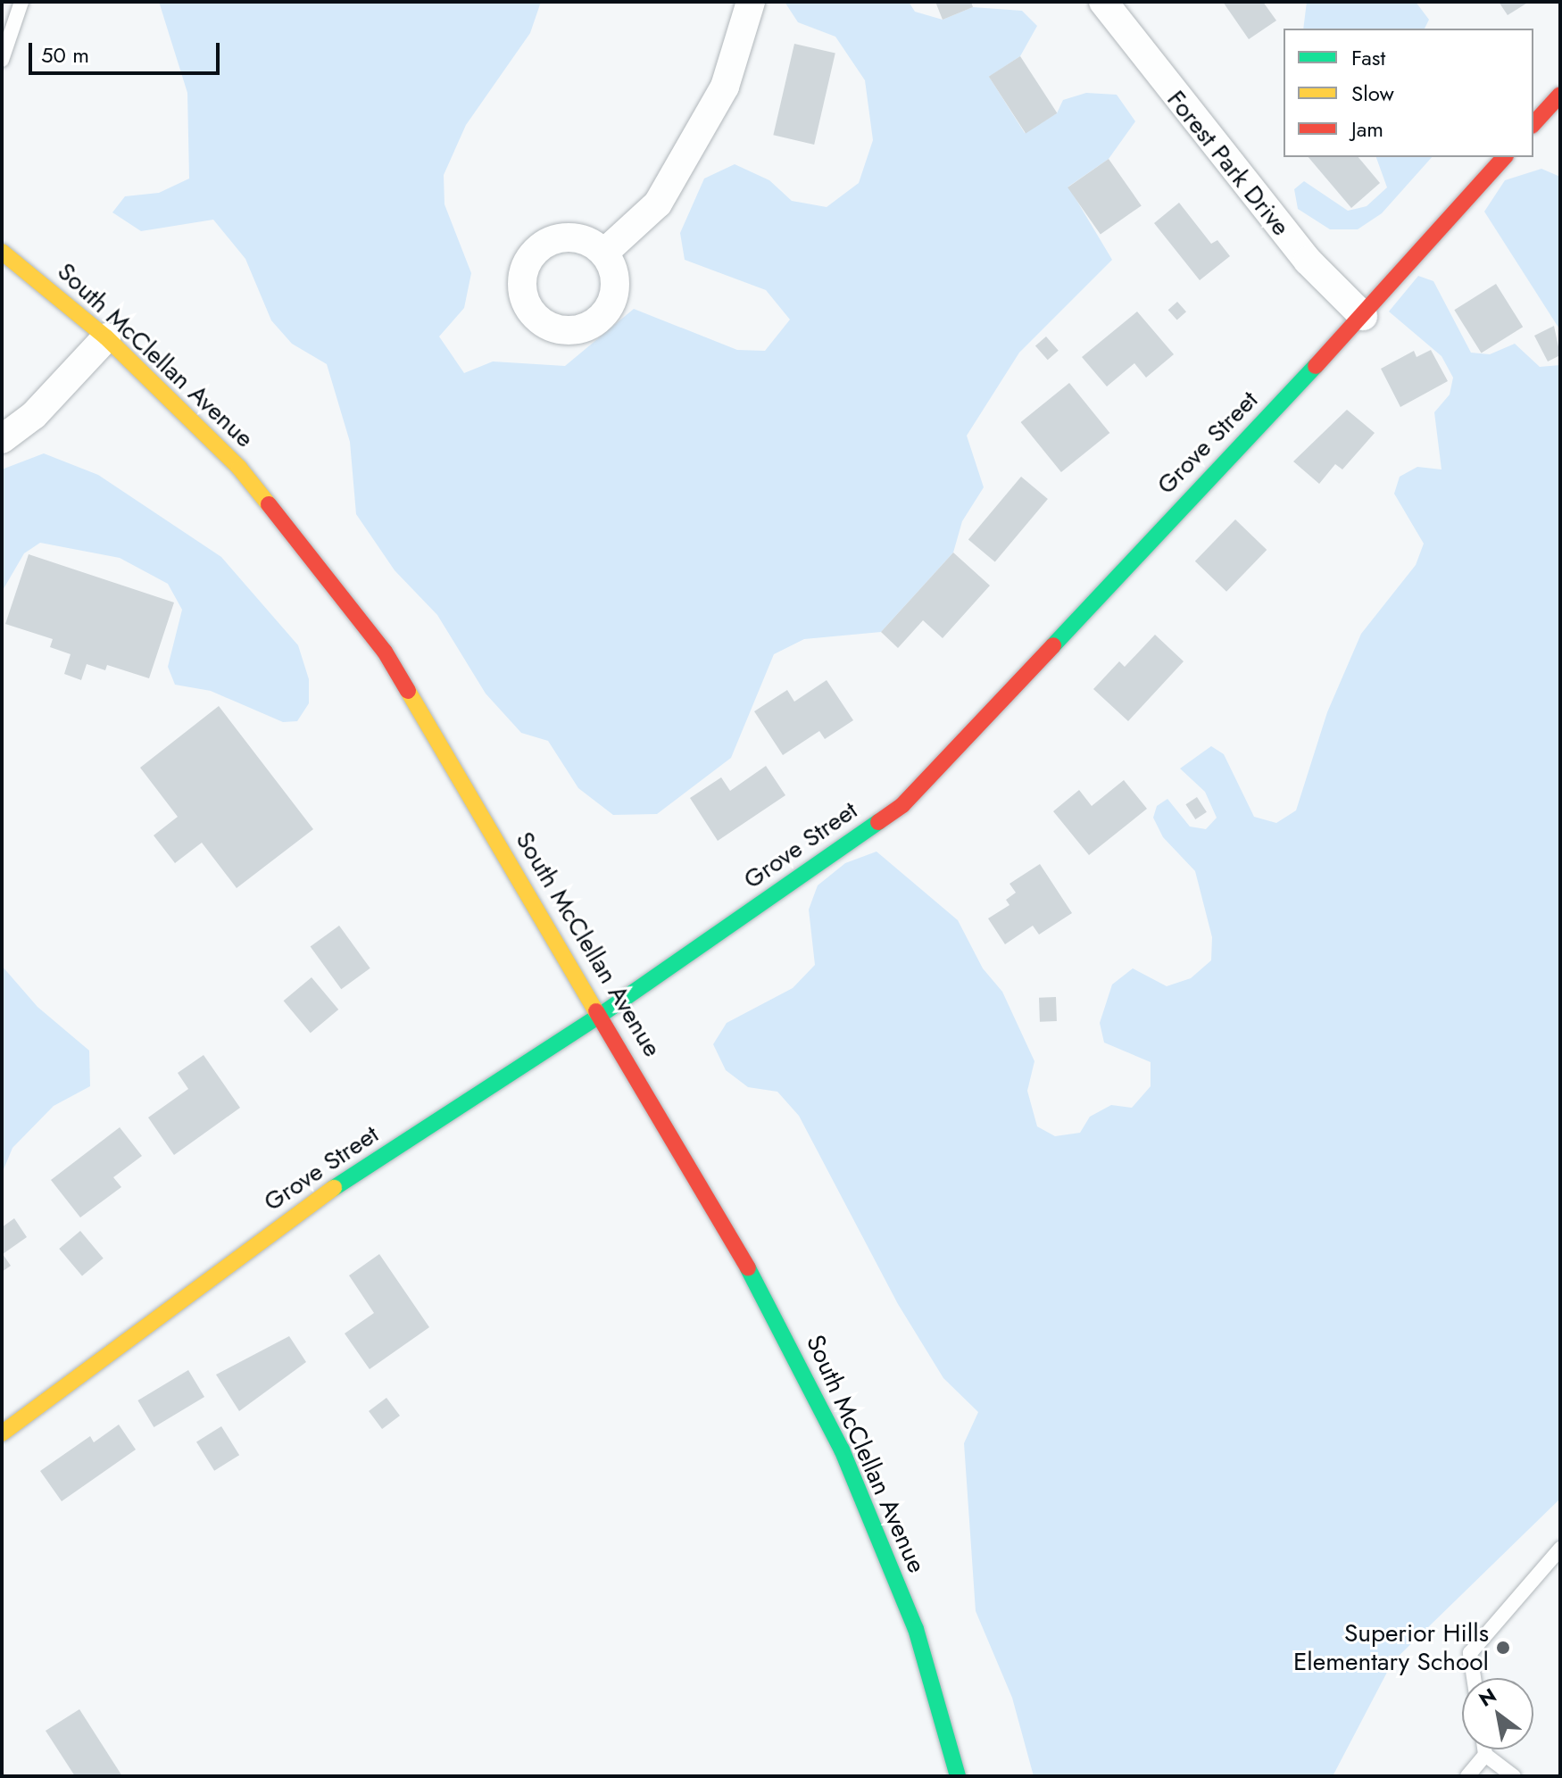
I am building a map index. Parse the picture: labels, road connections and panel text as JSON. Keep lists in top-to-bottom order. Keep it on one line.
{"streets":{"main road":["South McClellan Avenue","Grove Street"],"street":["Forest Park Drive"]},"crossings":[["Forest Park Drive","Grove Street"],["South McClellan Avenue","Grove Street"]],"places":["Superior Hills Elementary School"],"legend":["Fast","Slow","Jam"],"scale_bar":"50 m","north":"top left"}
